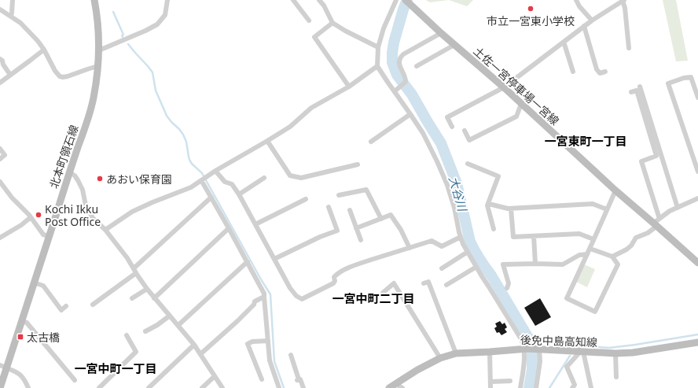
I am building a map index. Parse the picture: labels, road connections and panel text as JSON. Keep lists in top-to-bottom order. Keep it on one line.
{"streets":{"main road":["土佐一宮停車場一宮線","北本町領石線","後免中島高知線"]},"districts":["一宮東町一丁目","一宮中町二丁目","一宮中町一丁目"],"water":["大谷川"],"places":{"other":["市立一宮東小学校","あおい保育園","Kochi Ikku Post Office"],"transit":["太古橋"]}}
